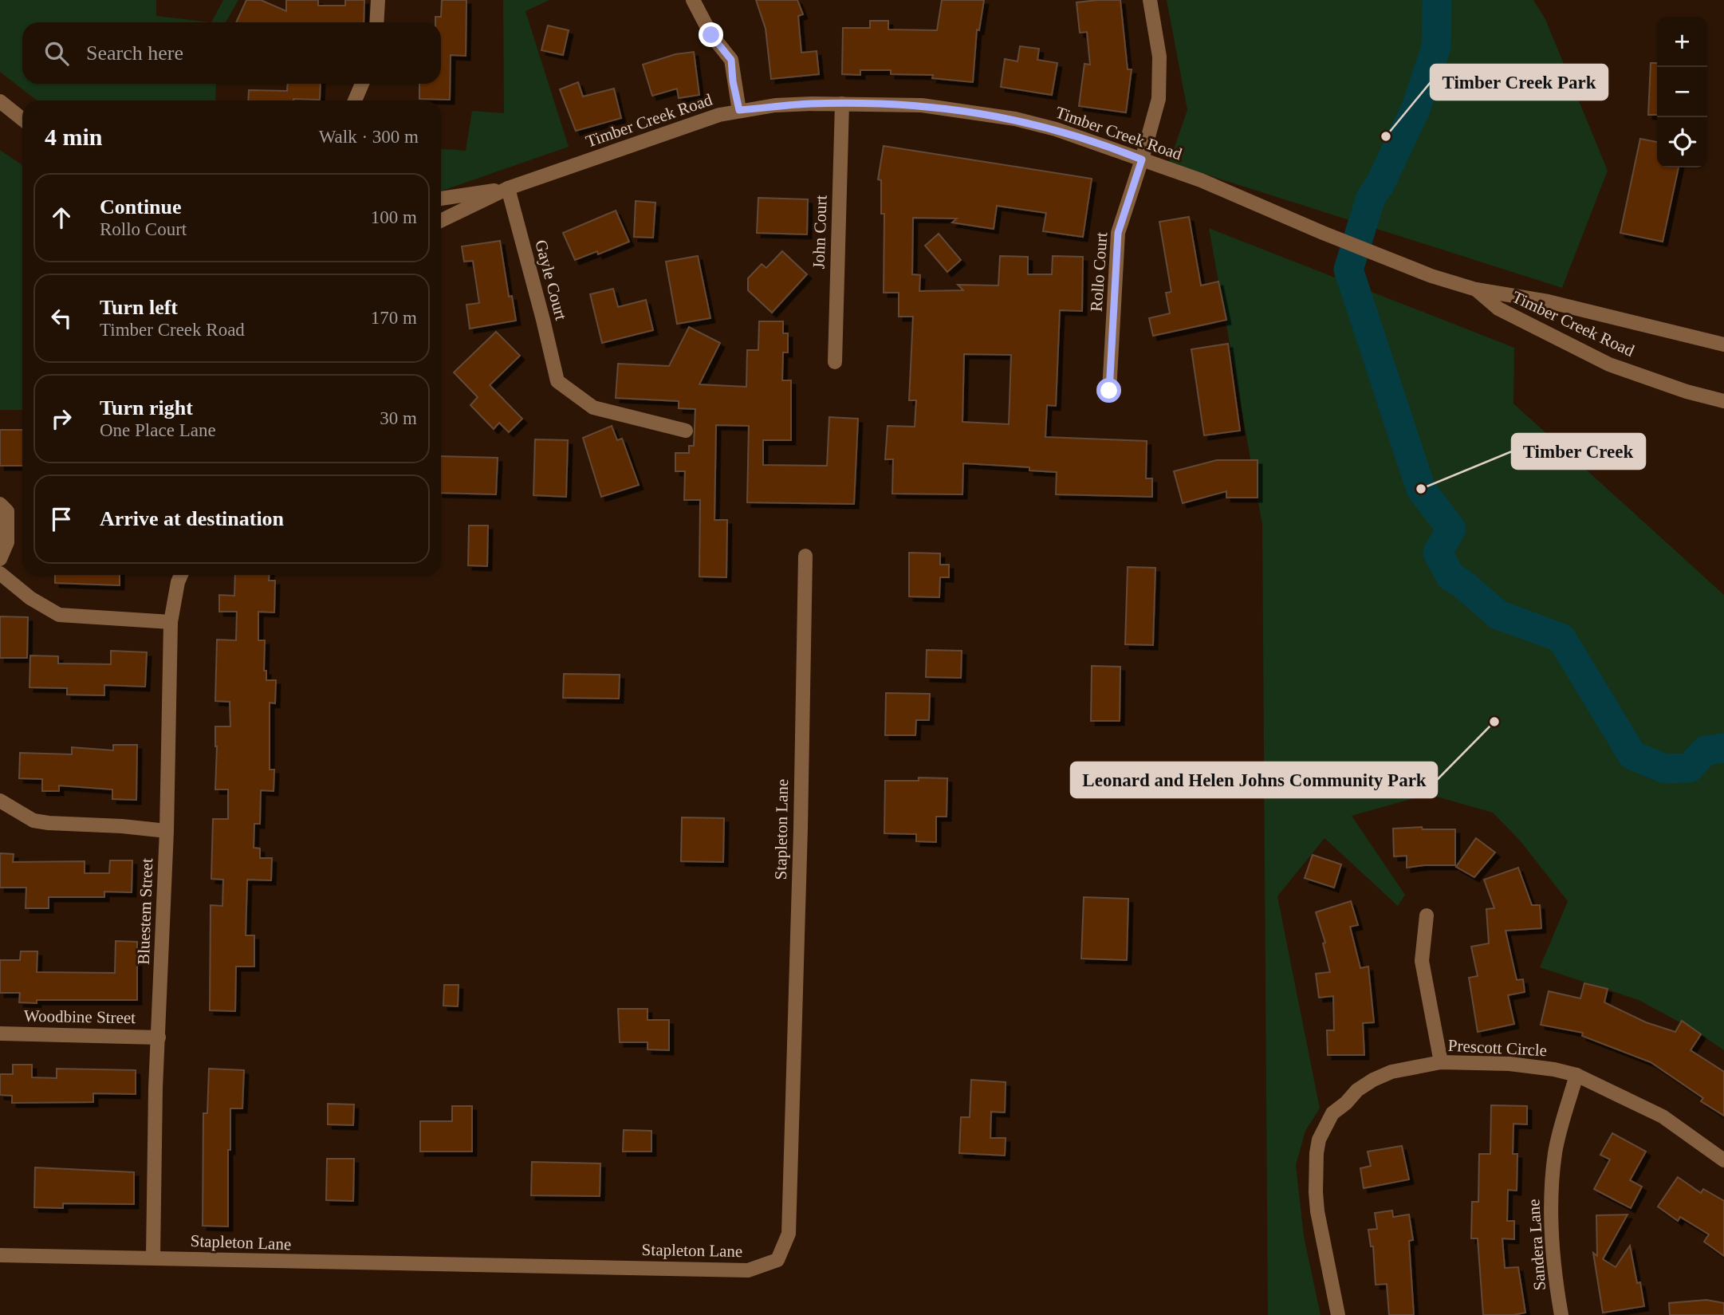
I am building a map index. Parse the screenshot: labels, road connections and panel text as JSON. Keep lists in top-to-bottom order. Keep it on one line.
{"streets":{"street":["Timber Creek Road","John Court","Rollo Court","Gayle Court","Stapleton Lane","Bluestem Street","Woodbine Street","Prescott Circle","Sandera Lane"]},"crossings":[["Timber Creek Road","John Court"],["Timber Creek Road","Rollo Court"],["Timber Creek Road","Gayle Court"],["Stapleton Lane","Bluestem Street"],["Bluestem Street","Woodbine Street"],["Prescott Circle","Sandera Lane"]],"places":["Timber Creek Park","Timber Creek","Leonard and Helen Johns Community Park"],"page":{"map_buttons":["+","−"],"search":"Search here","heading":["4 min","Walk · 300 m"],"list":[["Continue","Rollo Court","100 m"],["Turn left","Timber Creek Road","170 m"],["Turn right","One Place Lane","30 m"],"Arrive at destination"]}}
